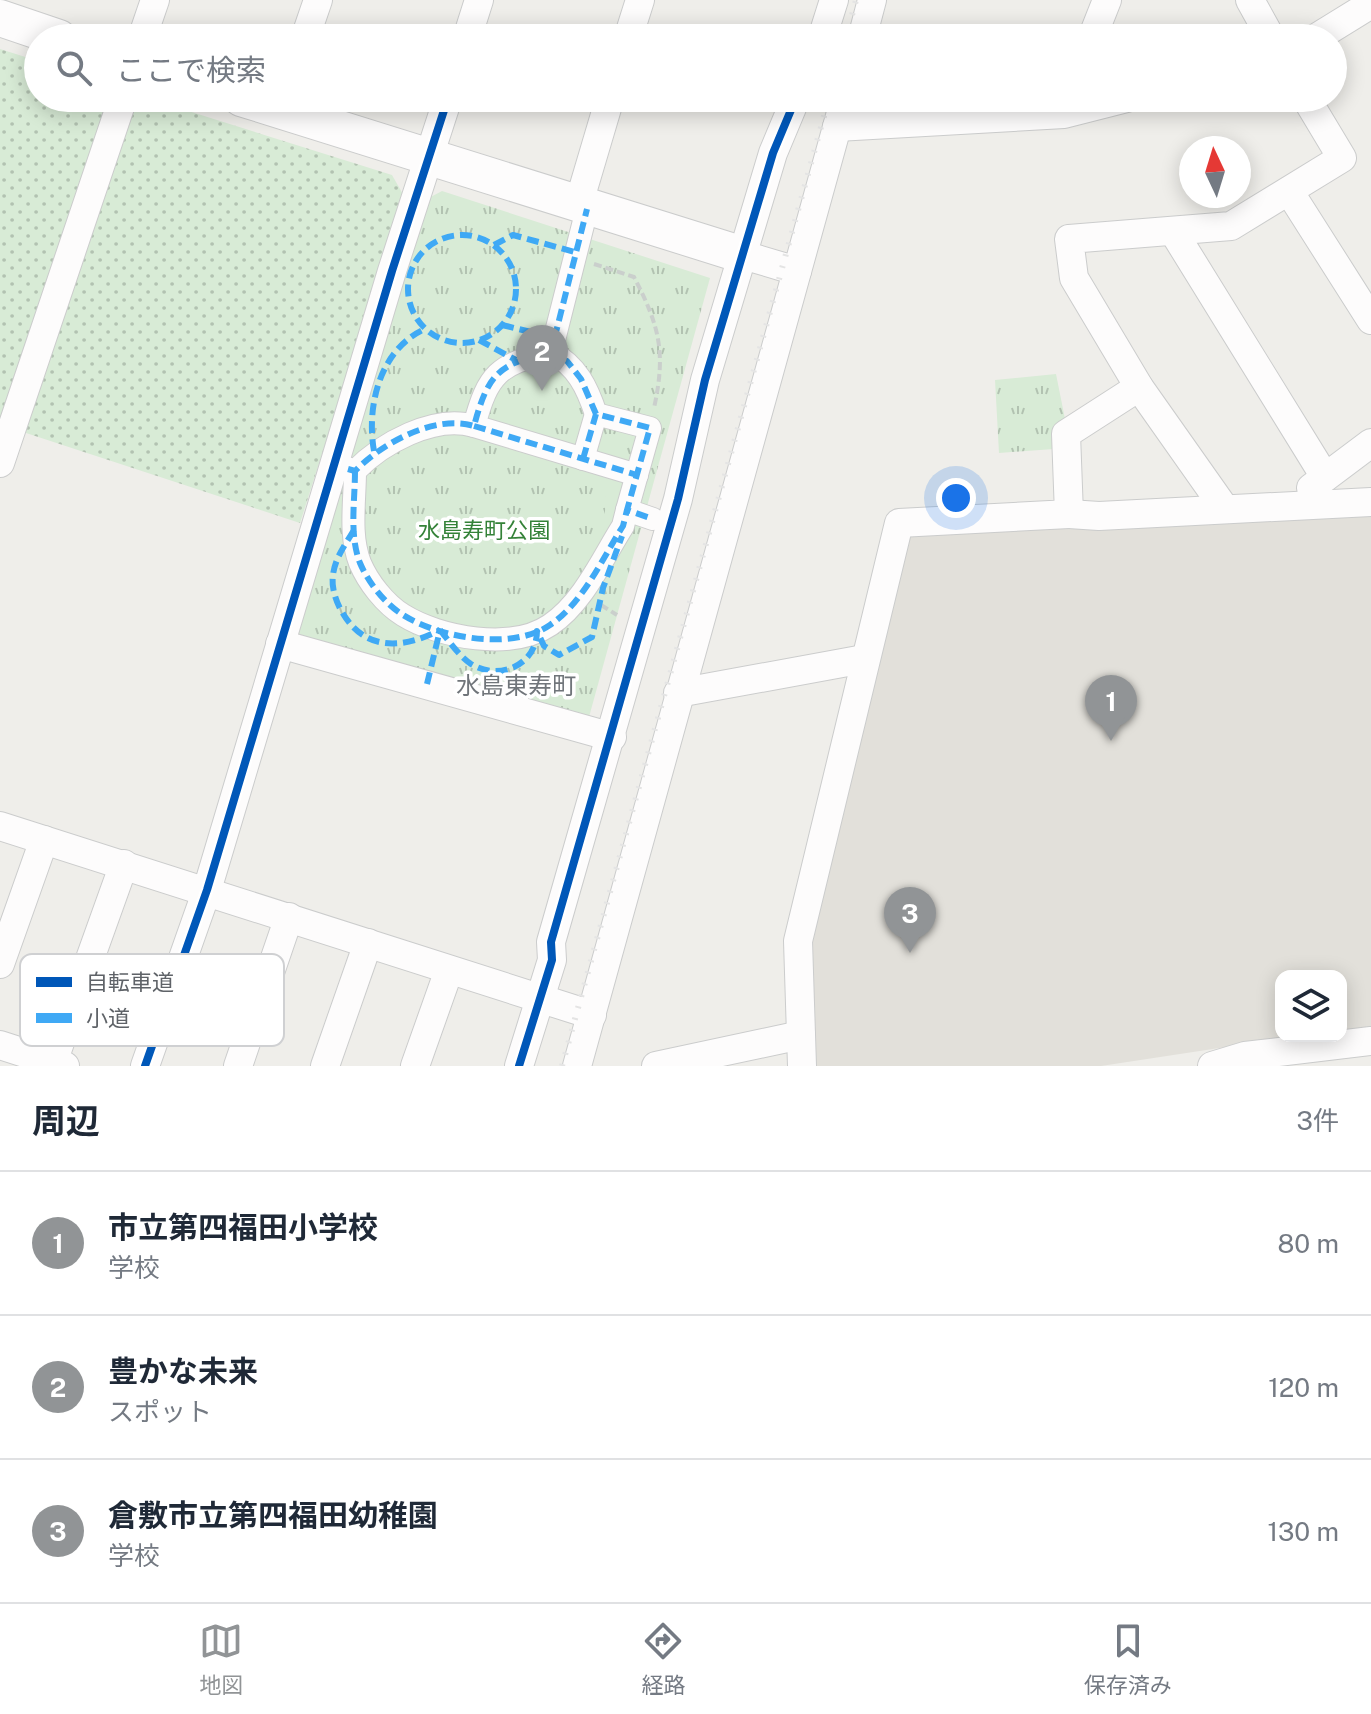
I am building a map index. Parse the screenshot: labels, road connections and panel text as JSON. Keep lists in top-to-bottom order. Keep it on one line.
{"districts":["水島東寿町"],"parks":["水島寿町公園"],"legend":["自転車道","小道"],"north":"top","page":{"search":"ここで検索","pins":["2","1","3"],"heading":["周辺","3件"],"list":[{"mark":"1","name":"市立第四福田小学校","note":"学校","value":"80 m"},{"mark":"2","name":"豊かな未来","note":"スポット","value":"120 m"},{"mark":"3","name":"倉敷市立第四福田幼稚園","note":"学校","value":"130 m"}],"nav":["地図","経路","保存済み"]}}
